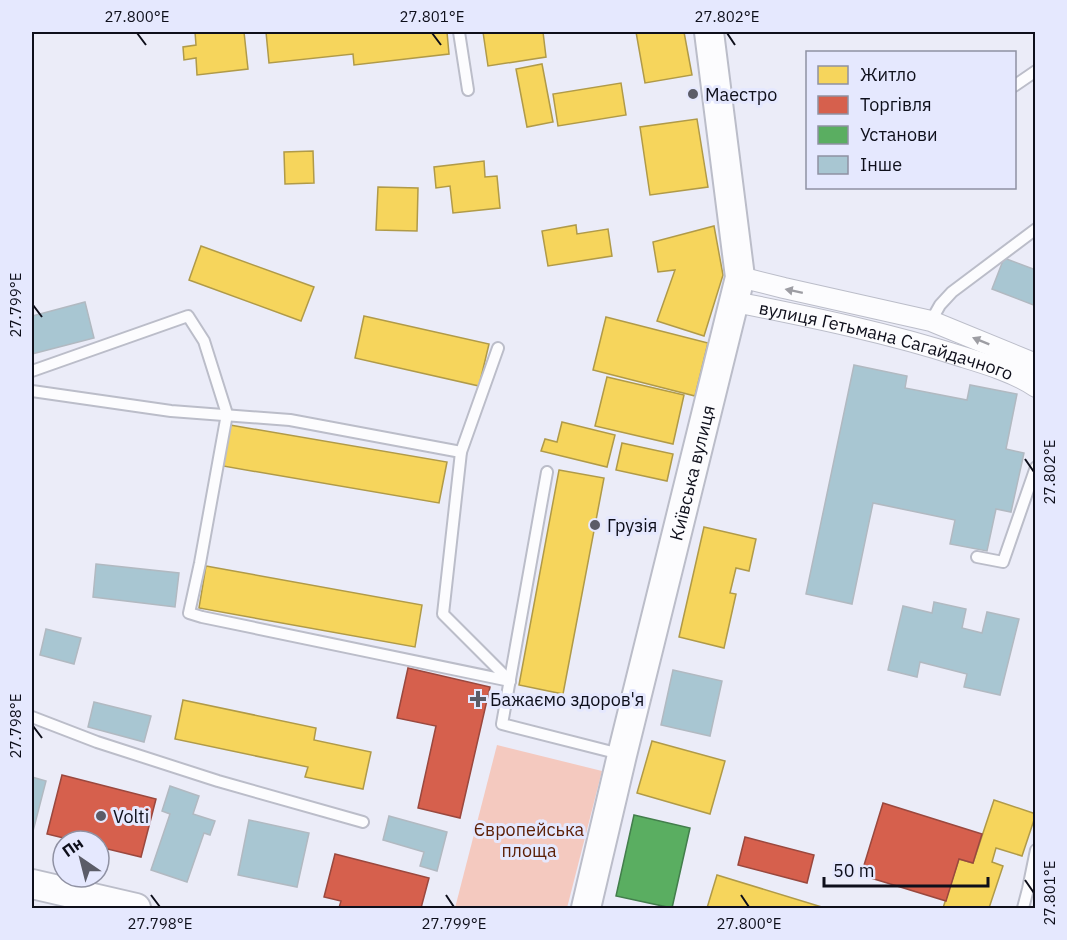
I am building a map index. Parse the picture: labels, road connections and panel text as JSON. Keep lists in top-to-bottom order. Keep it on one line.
{"streets":{"main road":["Київська вулиця"],"street":["вулиця Гетьмана Сагайдачного"]},"crossings":[["вулиця Гетьмана Сагайдачного","Київська вулиця"]],"parks":["Європейська площа"],"places":{"other":["Маестро","Грузія","Volti"],"health":["Бажаємо здоров'я"]},"legend":["Житло","Торгівля","Установи","Інше"],"scale_bar":"50 m","north":"top left","coordinates":["27.800°E","27.801°E","27.802°E","27.799°E","27.798°E"]}
